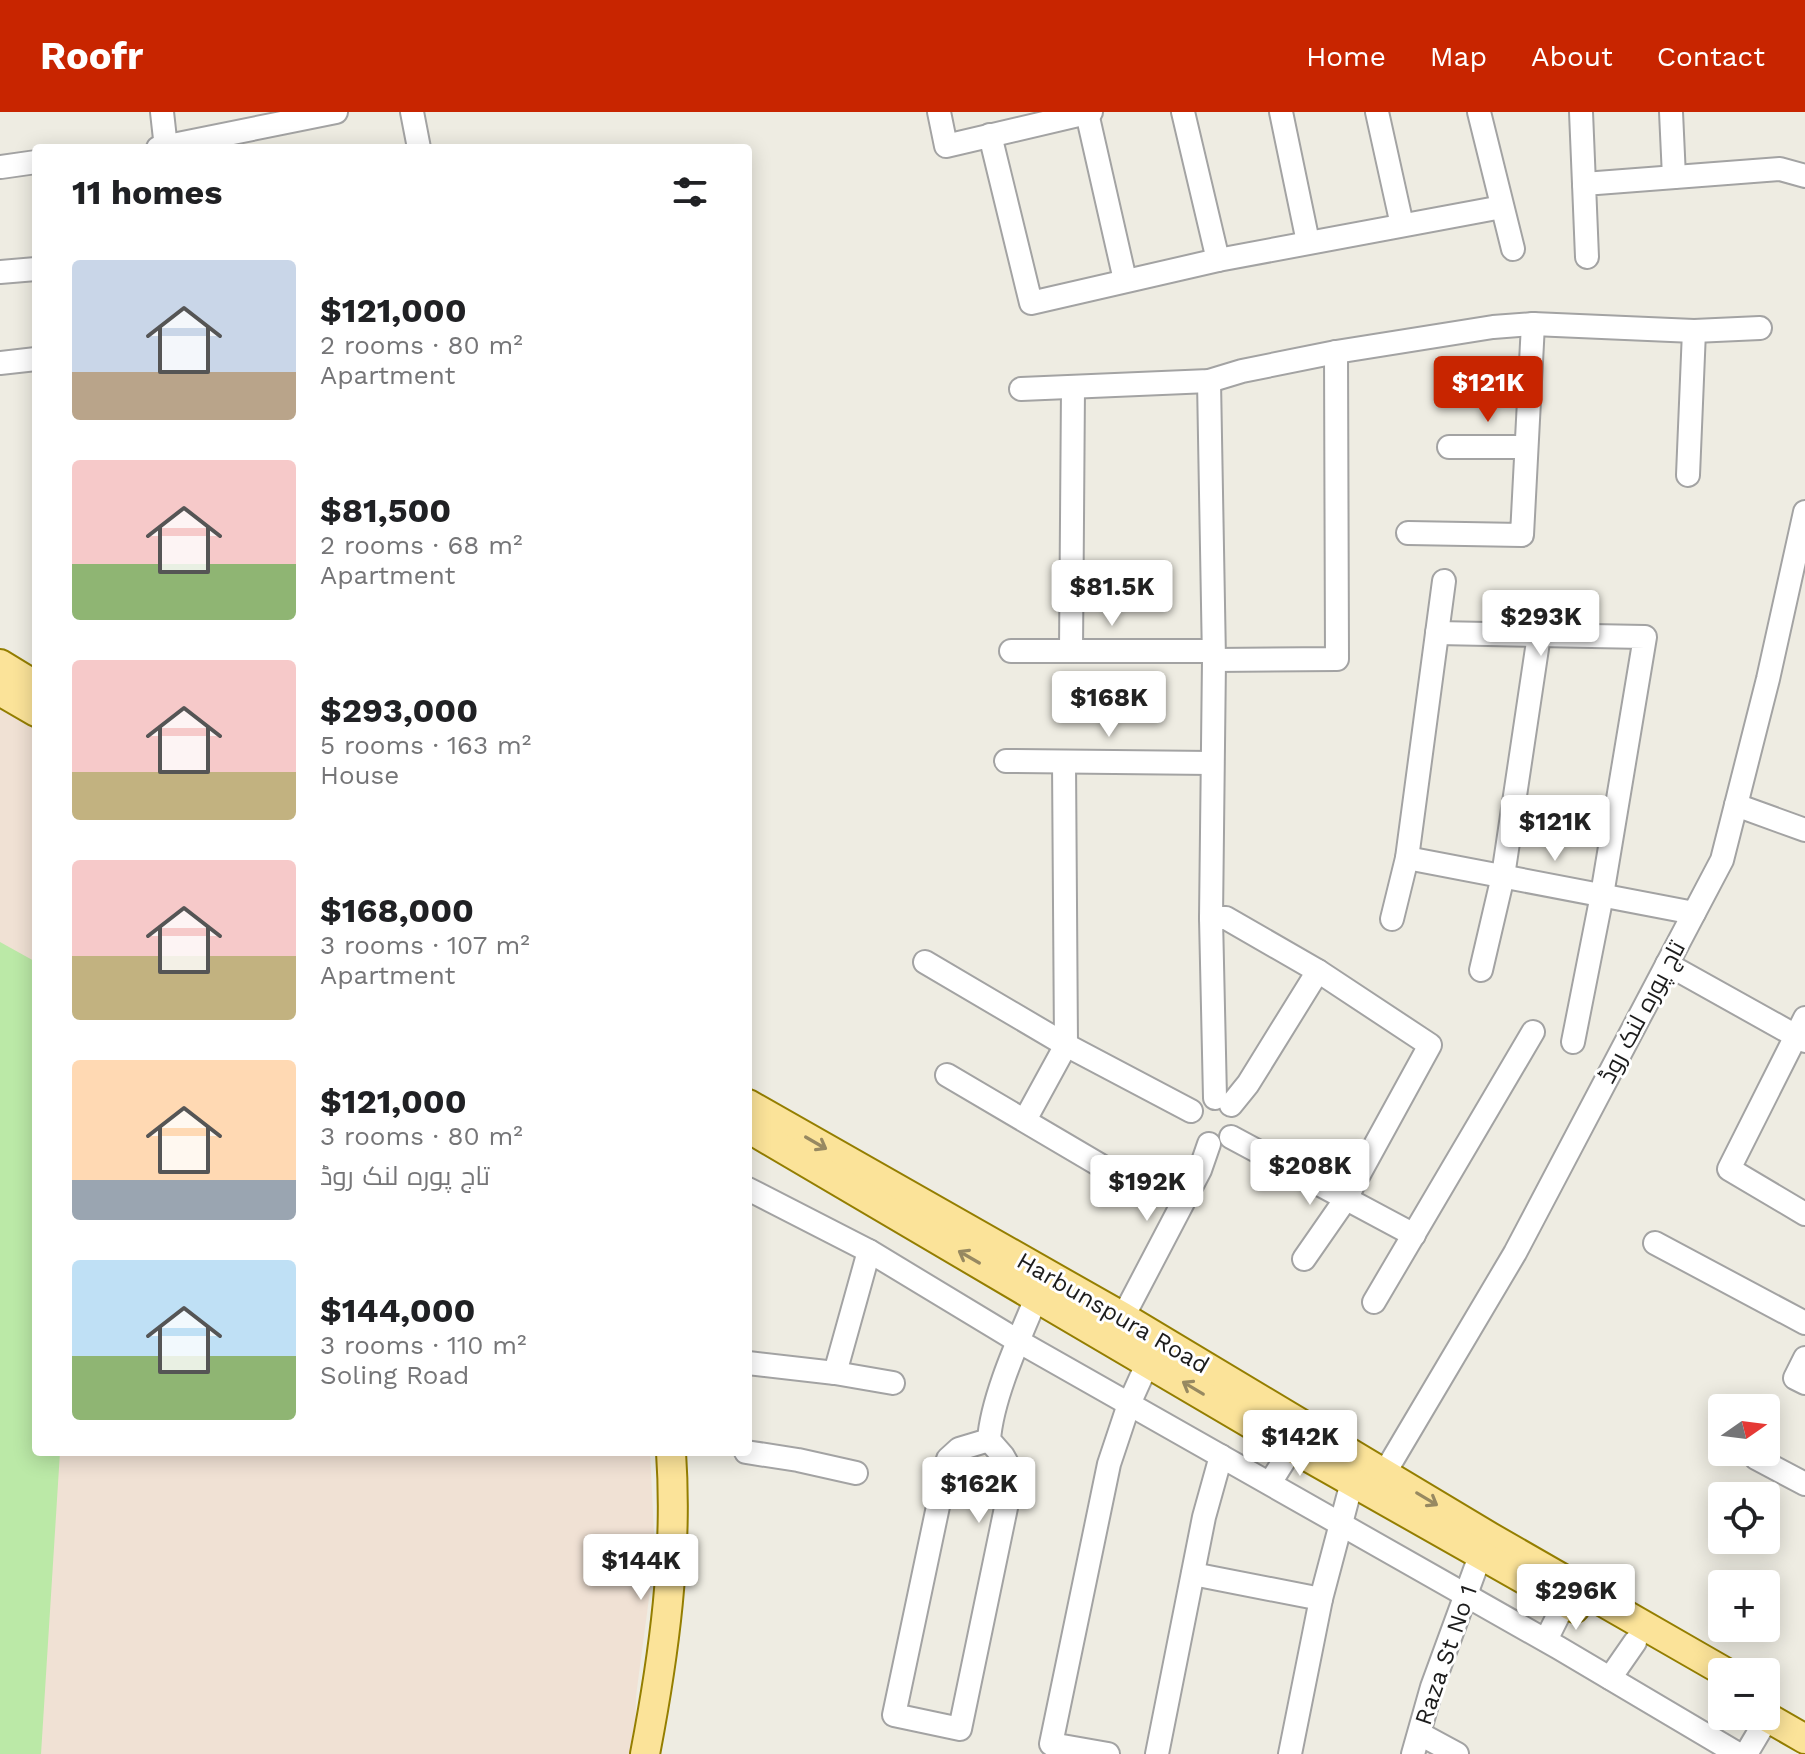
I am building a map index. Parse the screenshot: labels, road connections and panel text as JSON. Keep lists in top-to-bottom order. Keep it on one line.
{"streets":{"main road":["Harbunspura Road"],"street":["تاج پورہ لنک روڈ","Raza St No 1"]},"crossings":[["تاج پورہ لنک روڈ","Harbunspura Road"],["Harbunspura Road","Raza St No 1"]],"north":"right","page":{"header":"Roofr","nav":["Home","Map","About","Contact"],"heading":"11 homes","list":[{"name":"$121,000","note":"2 rooms · 80 m² · Apartment"},{"name":"$81,500","note":"2 rooms · 68 m² · Apartment"},{"name":"$293,000","note":"5 rooms · 163 m² · House"},{"name":"$168,000","note":"3 rooms · 107 m² · Apartment"},{"name":"$121,000","note":"3 rooms · 80 m² · تاج پورہ لنک روڈ"},{"name":"$144,000","note":"3 rooms · 110 m² · Soling Road"}],"price":["$121K","$81.5K","$293K","$168K","$121K","$208K","$192K","$142K","$162K","$144K","$296K"],"map_buttons":["+","−"]}}
